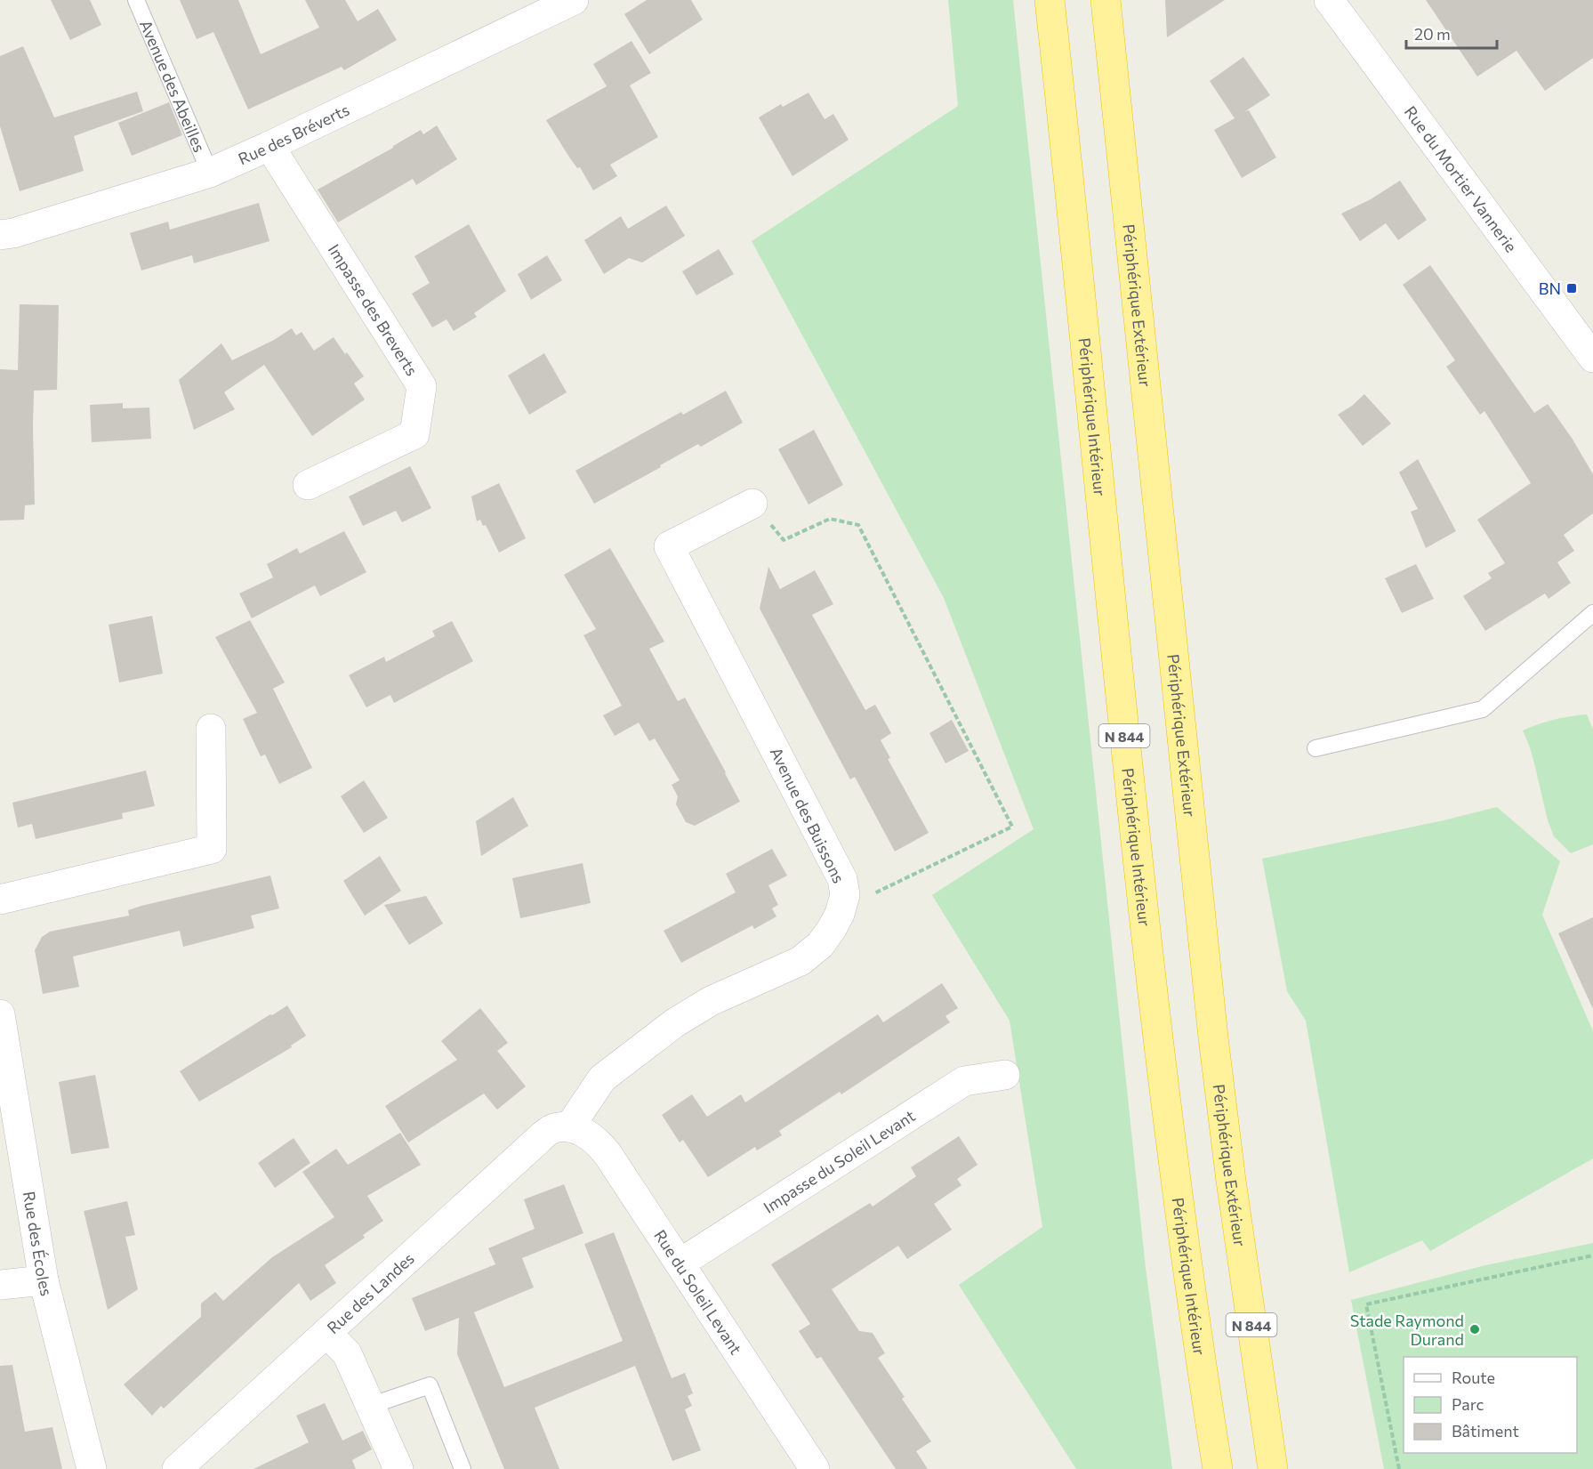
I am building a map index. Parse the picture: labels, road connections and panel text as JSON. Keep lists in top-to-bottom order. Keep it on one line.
{"streets":{"highway":["Périphérique Extérieur","Périphérique Intérieur","N 844"],"street":["Rue des Bréverts","Rue du Mortier Vannerie","Impasse des Breverts","Avenue des Buissons","Impasse du Soleil Levant","Rue des Écoles","Rue du Soleil Levant","Rue des Landes"],"lane":["Avenue des Abeilles"]},"crossings":[["Avenue des Abeilles","Rue des Bréverts"],["Rue des Bréverts","Impasse des Breverts"],["Avenue des Buissons","Rue du Soleil Levant"],["Avenue des Buissons","Rue des Landes"],["Impasse du Soleil Levant","Rue du Soleil Levant"],["Rue du Soleil Levant","Rue des Landes"]],"places":{"transit":["BN"],"other":["Stade Raymond Durand"]},"legend":["Route","Parc","Bâtiment"],"scale_bar":"20 m"}
